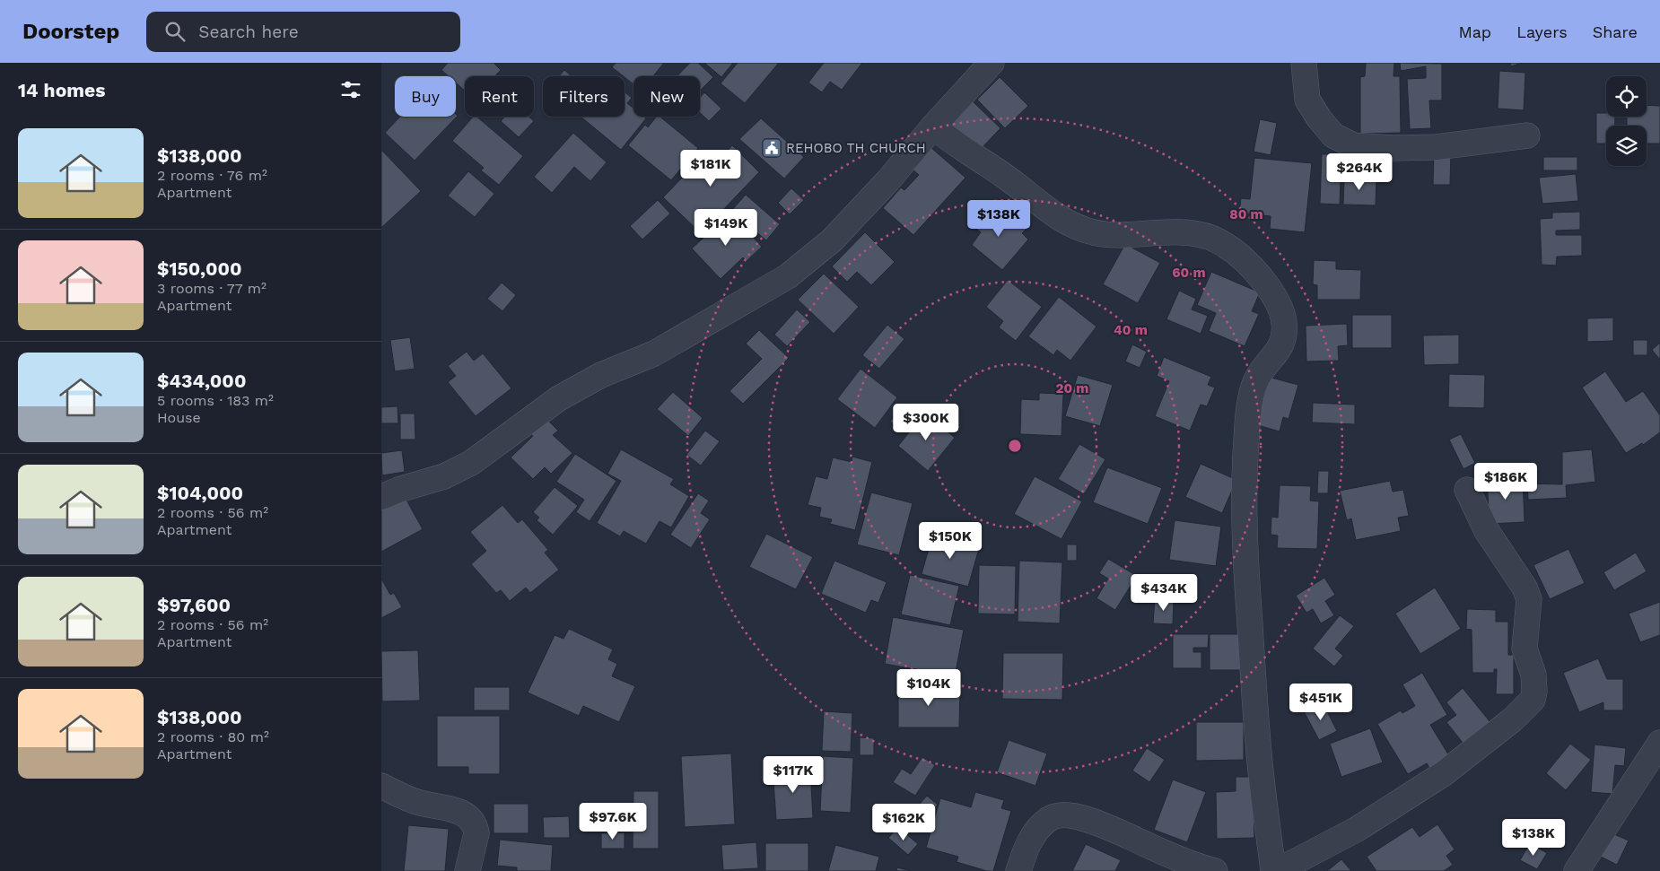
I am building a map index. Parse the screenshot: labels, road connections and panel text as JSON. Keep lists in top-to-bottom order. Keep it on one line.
{"places":{"public building":["REHOBO TH CHURCH"]},"page":{"header":"Doorstep","search":"Search here","nav":["Map","Layers","Share"],"heading":"14 homes","chip":["Buy","Rent","Filters","New"],"list":[{"name":"$138,000","note":"2 rooms · 76 m² · Apartment"},{"name":"$150,000","note":"3 rooms · 77 m² · Apartment"},{"name":"$434,000","note":"5 rooms · 183 m² · House"},{"name":"$104,000","note":"2 rooms · 56 m² · Apartment"},{"name":"$97,600","note":"2 rooms · 56 m² · Apartment"},{"name":"$138,000","note":"2 rooms · 80 m² · Apartment"}],"price":["$181K","$264K","$138K","$149K","$300K","$186K","$150K","$434K","$104K","$451K","$117K","$97.6K","$162K","$138K"]},"rings":["80 m","60 m","40 m","20 m"]}
